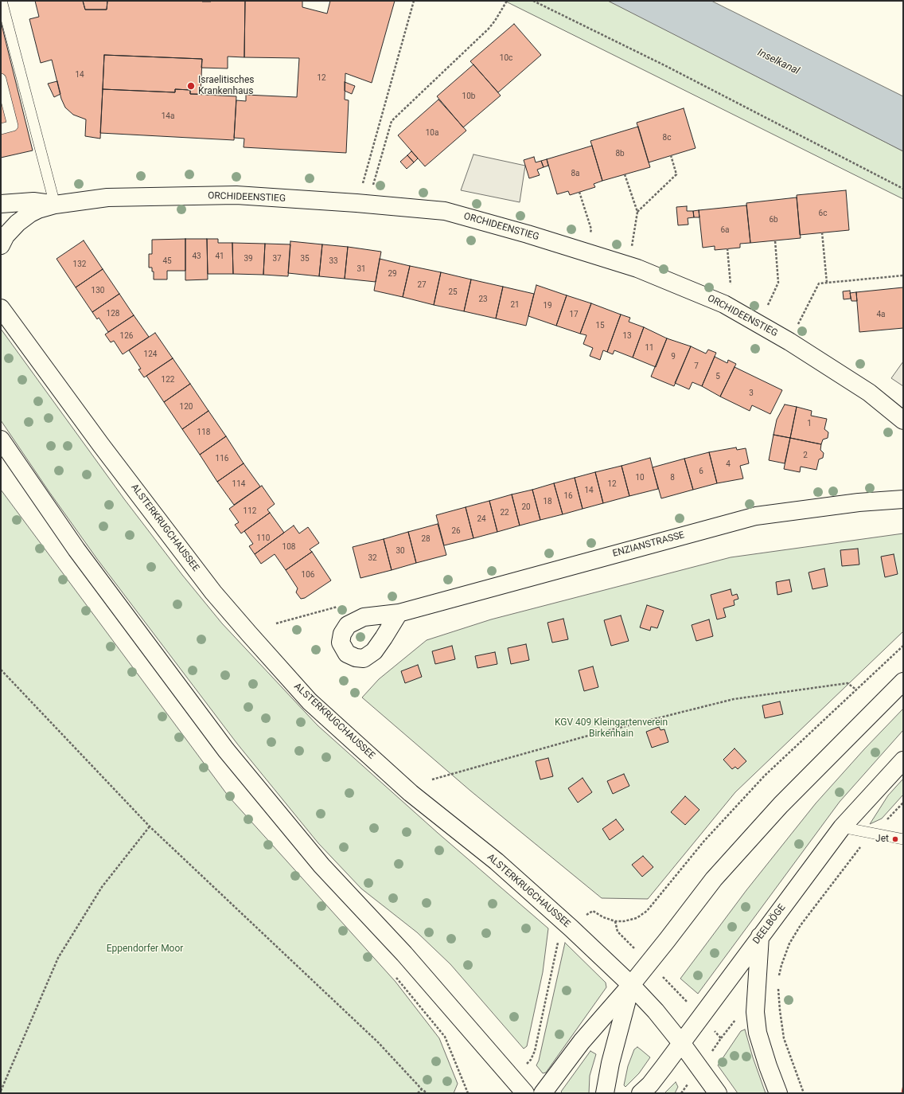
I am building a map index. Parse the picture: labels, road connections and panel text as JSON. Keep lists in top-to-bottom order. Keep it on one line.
{"streets":{"main road":["ORCHIDEENSTIEG","ALSTERKRUGCHAUSSEE","ENZIANSTRASSE","DEELBÖGE"]},"crossings":[["ALSTERKRUGCHAUSSEE","DEELBÖGE"]],"water":["Inselkanal"],"parks":["KGV 409 Kleingartenverein Birkenhain","Eppendorfer Moor"],"places":["Israelitisches Krankenhaus","Jet"],"house_numbers":["10c","14","12","10b","14a","10a","8c","8b","8a","6c","6b","6a","43","41","39","37","35","45","33","132","31","29","27","130","25","23","21","19","128","17","4a","15","126","13","11","124","9","7","5","122","3","120","1","118","2","116","4","6","10","8","114","12","14","16","18","20","112","22","24","26","110","28","108","30","32","106"]}
